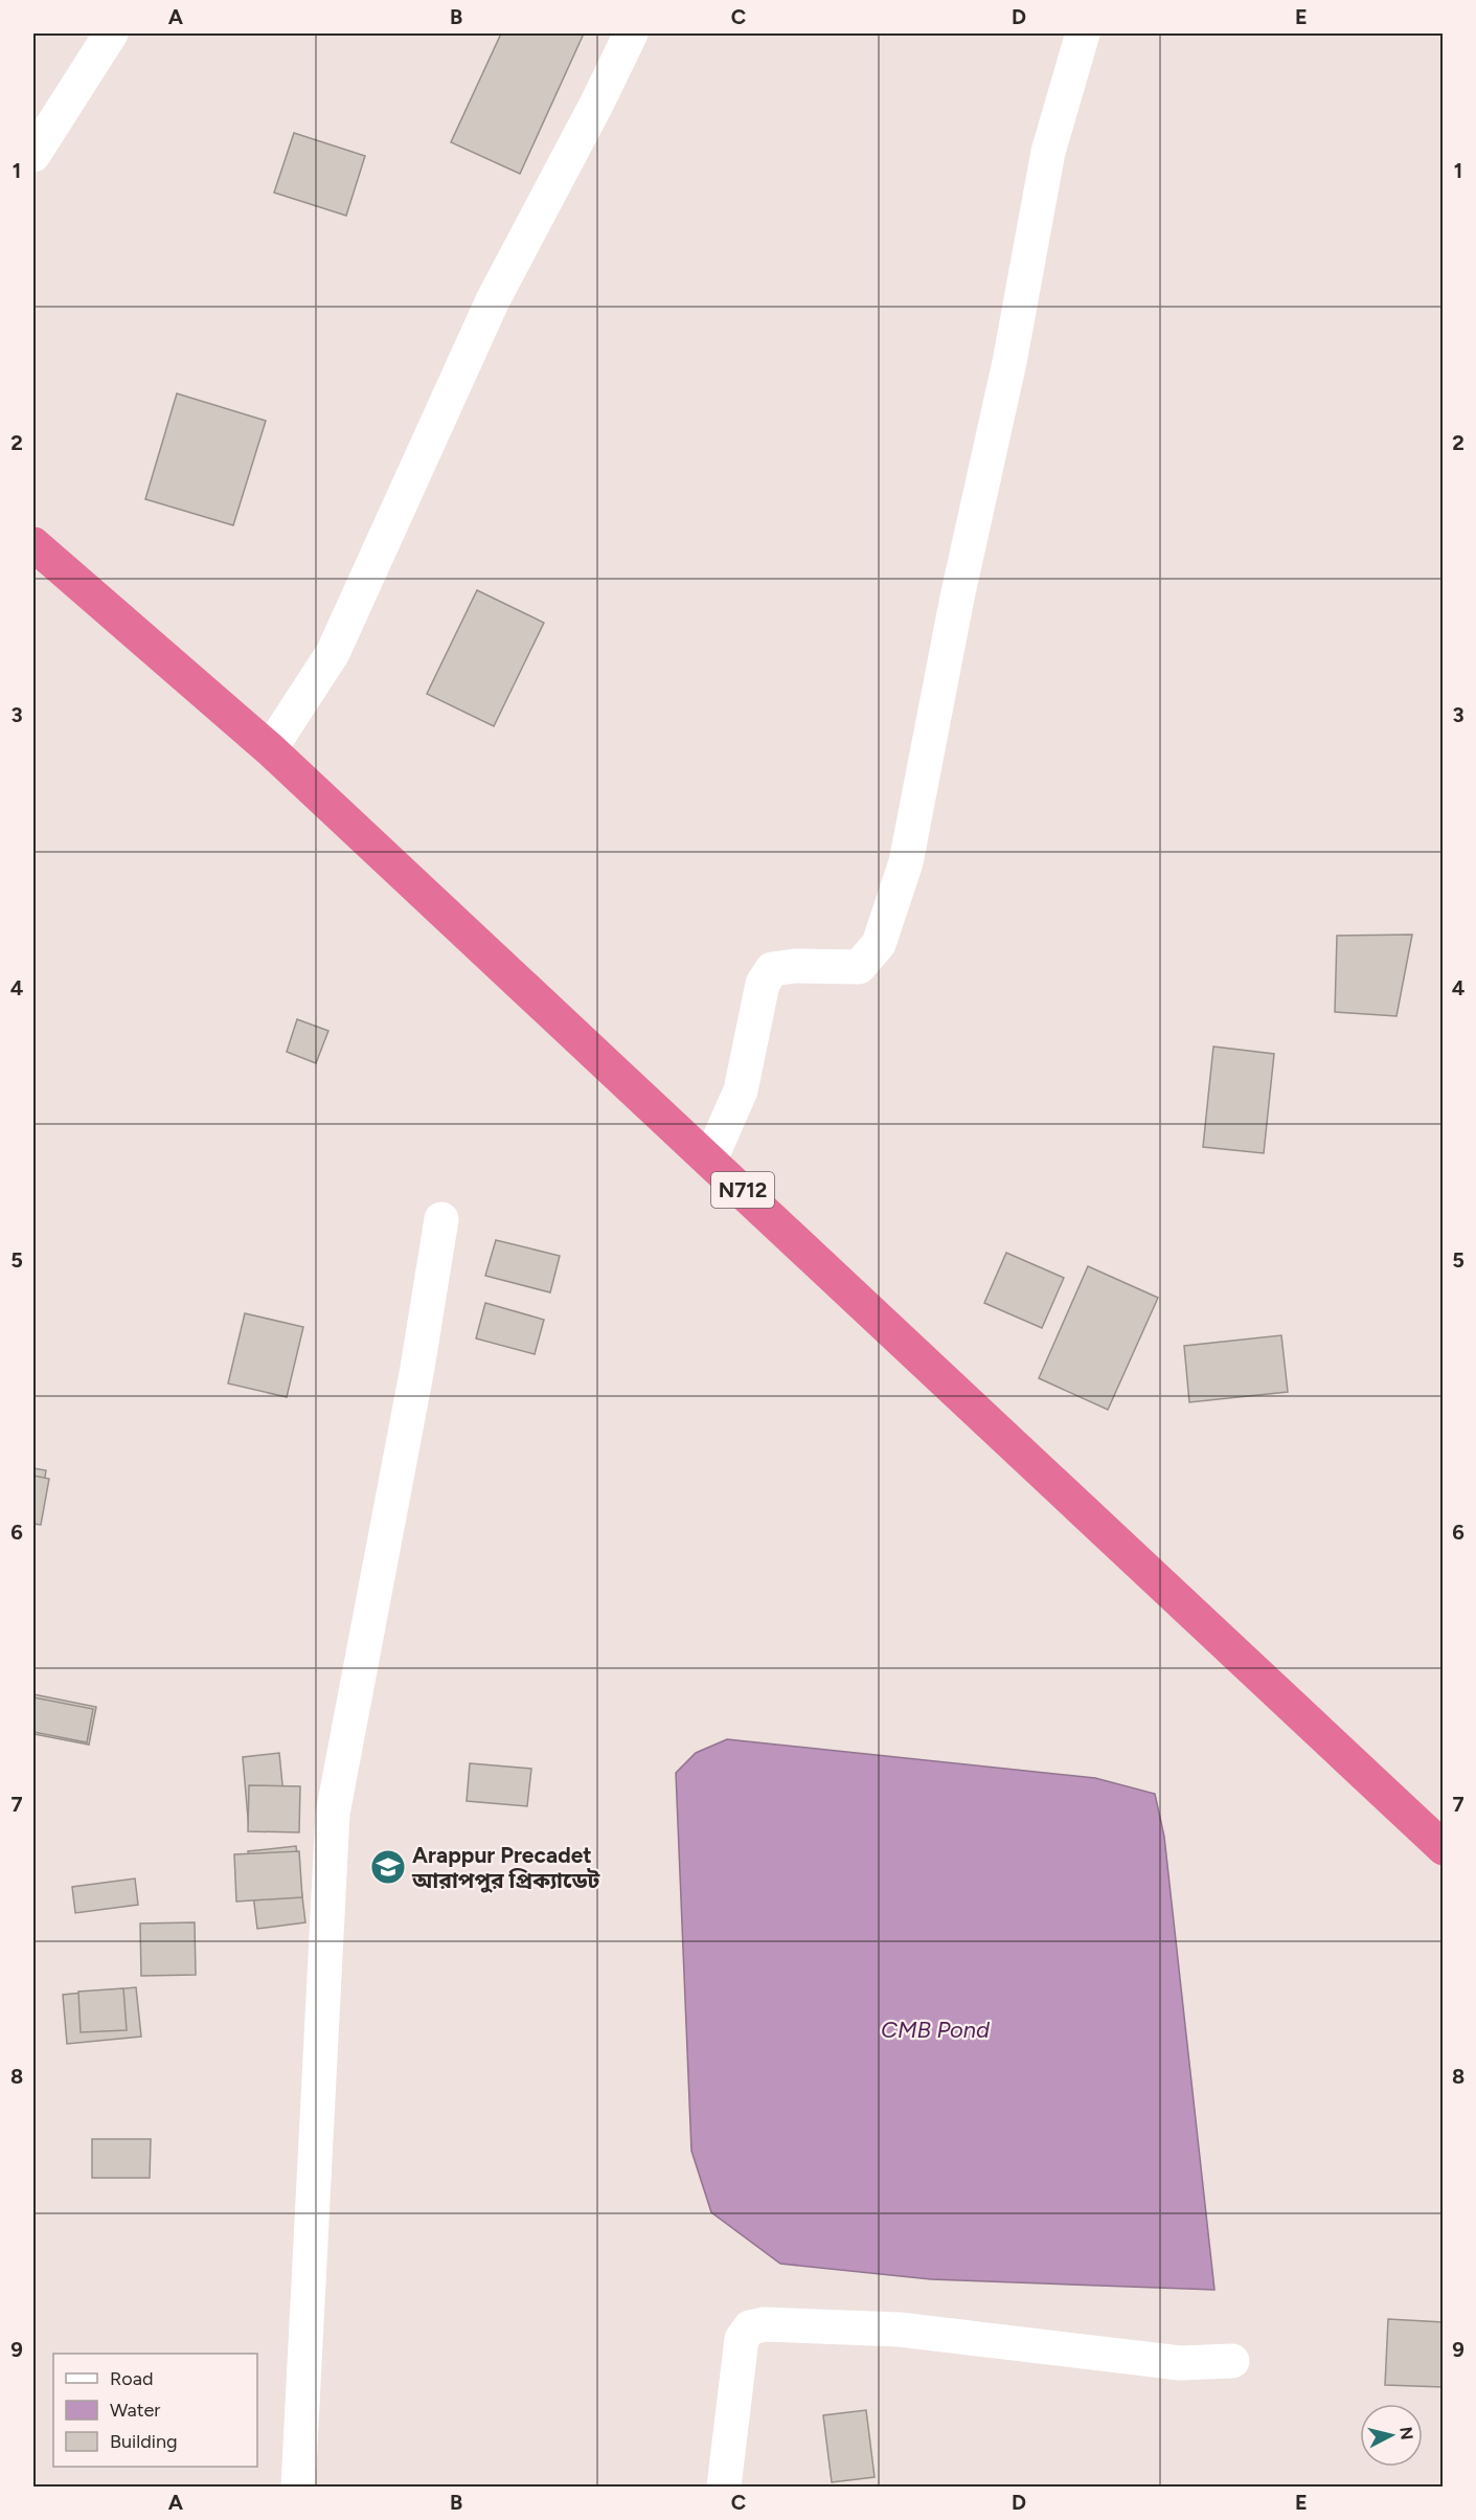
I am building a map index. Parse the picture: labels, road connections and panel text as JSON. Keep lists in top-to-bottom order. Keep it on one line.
{"streets":{"highway":["N712"]},"water":["CMB Pond"],"places":{"school or university":["Arappur Precadet আরাপপুর প্রিক্যাডেট"]},"legend":["Road","Water","Building"],"north":"right","grid":{"columns":["A","B","C","D","E"],"rows":["1","2","3","4","5","6","7","8","9"]}}
